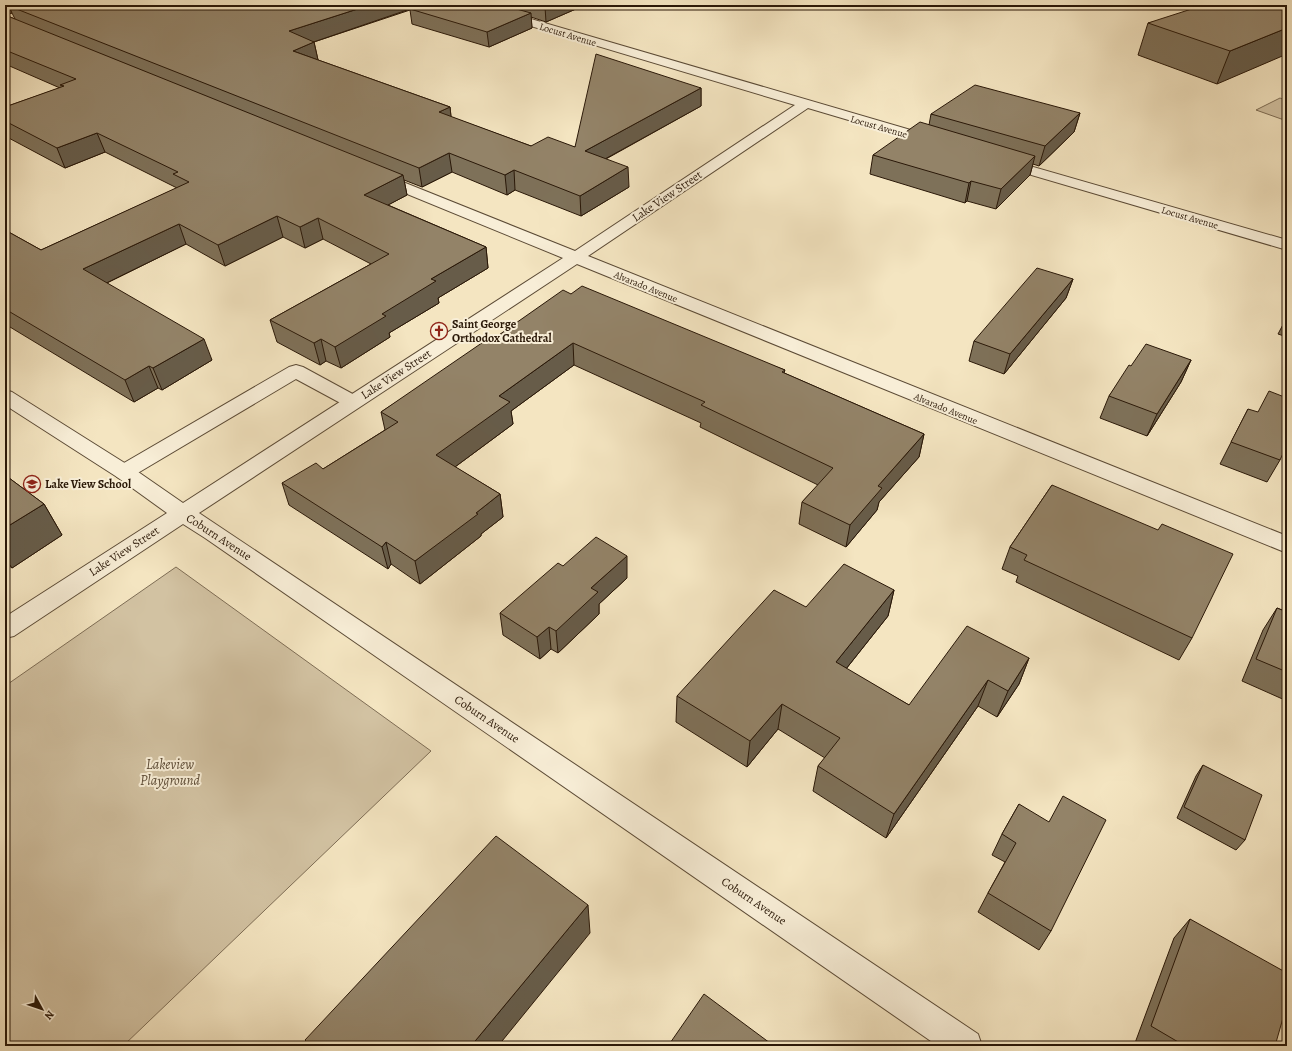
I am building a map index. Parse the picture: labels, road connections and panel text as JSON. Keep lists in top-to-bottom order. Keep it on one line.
{"streets":{"street":["Locust Avenue","Lake View Street","Alvarado Avenue","Coburn Avenue"]},"crossings":[["Locust Avenue","Lake View Street"],["Lake View Street","Alvarado Avenue"],["Lake View Street","Coburn Avenue"]],"parks":["Lakeview Playground"],"places":{"church":["Saint George Orthodox Cathedral"],"school or university":["Lake View School"]},"north":"bottom right"}
